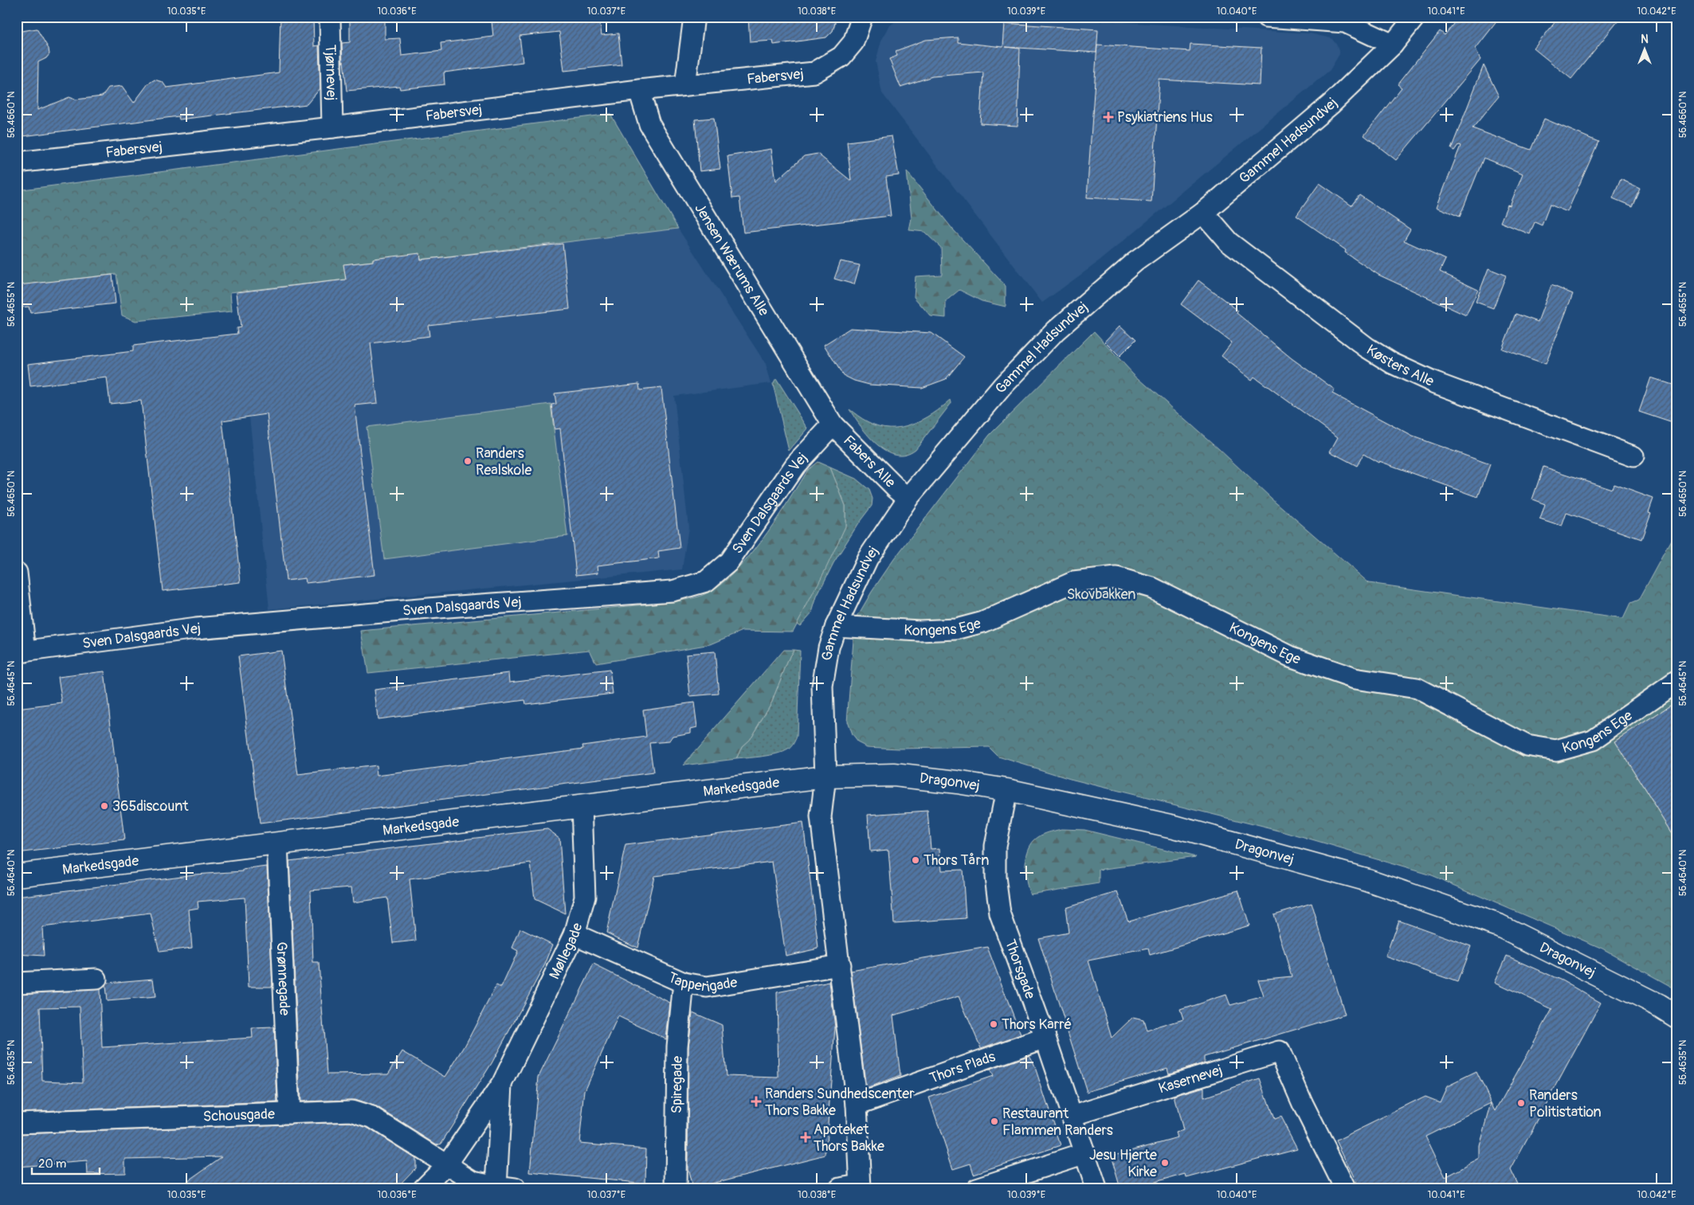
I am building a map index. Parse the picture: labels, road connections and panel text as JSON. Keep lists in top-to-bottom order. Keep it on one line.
{"streets":{"main road":["Dragonvej","Markedsgade"],"street":["Tjørnevej","Fabersvej","Gammel Hadsundvej","Jensen Wærums Alle","Køsters Alle","Fabers Alle","Sven Dalsgaards Vej","Kongens Ege","Møllegade","Thorsgade","Tapperigade","Grønnegade","Thors Plads","Kasernevej","Spiregade","Schousgade"]},"crossings":[["Tjørnevej","Fabersvej"],["Fabersvej","Jensen Wærums Alle"],["Gammel Hadsundvej","Køsters Alle"],["Gammel Hadsundvej","Fabers Alle"],["Gammel Hadsundvej","Kongens Ege"],["Gammel Hadsundvej","Dragonvej"],["Gammel Hadsundvej","Markedsgade"],["Jensen Wærums Alle","Fabers Alle"],["Jensen Wærums Alle","Sven Dalsgaards Vej"],["Fabers Alle","Sven Dalsgaards Vej"],["Dragonvej","Markedsgade"],["Dragonvej","Thorsgade"],["Markedsgade","Møllegade"],["Markedsgade","Grønnegade"],["Møllegade","Tapperigade"],["Møllegade","Schousgade"],["Thorsgade","Thors Plads"],["Thorsgade","Kasernevej"],["Tapperigade","Spiregade"],["Grønnegade","Schousgade"]],"parks":["Skovbakken"],"places":{"health":["Psykiatriens Hus","Randers Sundhedscenter Thors Bakke","Apoteket Thors Bakke"],"other":["Randers Realskole","365discount","Thors Tårn","Thors Karré","Randers Politistation","Restaurant Flammen Randers","Jesu Hjerte Kirke"]},"scale_bar":"20 m","north":"top","coordinates":["10.035°E","10.036°E","10.037°E","10.038°E","10.039°E","10.040°E","10.041°E","10.042°E","56.4660°N","56.4655°N","56.4650°N","56.4645°N","56.4640°N","56.4635°N"]}
